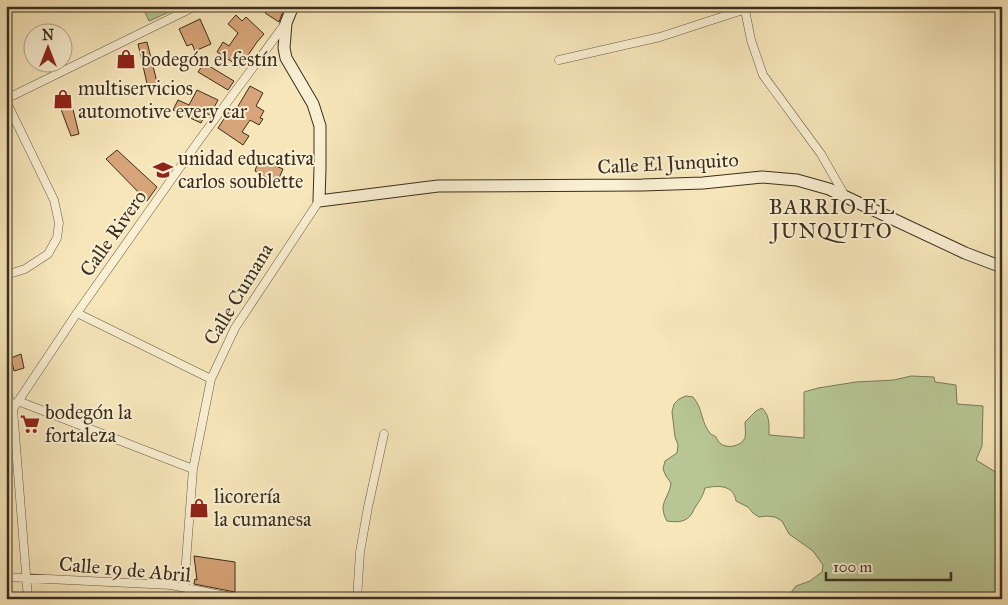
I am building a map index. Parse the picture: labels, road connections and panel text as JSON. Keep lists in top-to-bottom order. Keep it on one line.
{"streets":{"street":["Calle El Junquito","Calle Rivero","Calle Cumana","Calle 19 de Abril"]},"crossings":[["Calle El Junquito","Calle Cumana"],["Calle Cumana","Calle 19 de Abril"]],"districts":["BARRIO EL JUNQUITO"],"places":{"shop":["bodegón el festín","multiservicios automotive every car","licorería la cumanesa"],"school or university":["unidad educativa carlos soublette"],"supermarket":["bodegón la fortaleza"]},"scale_bar":"100 m","north":"top"}
